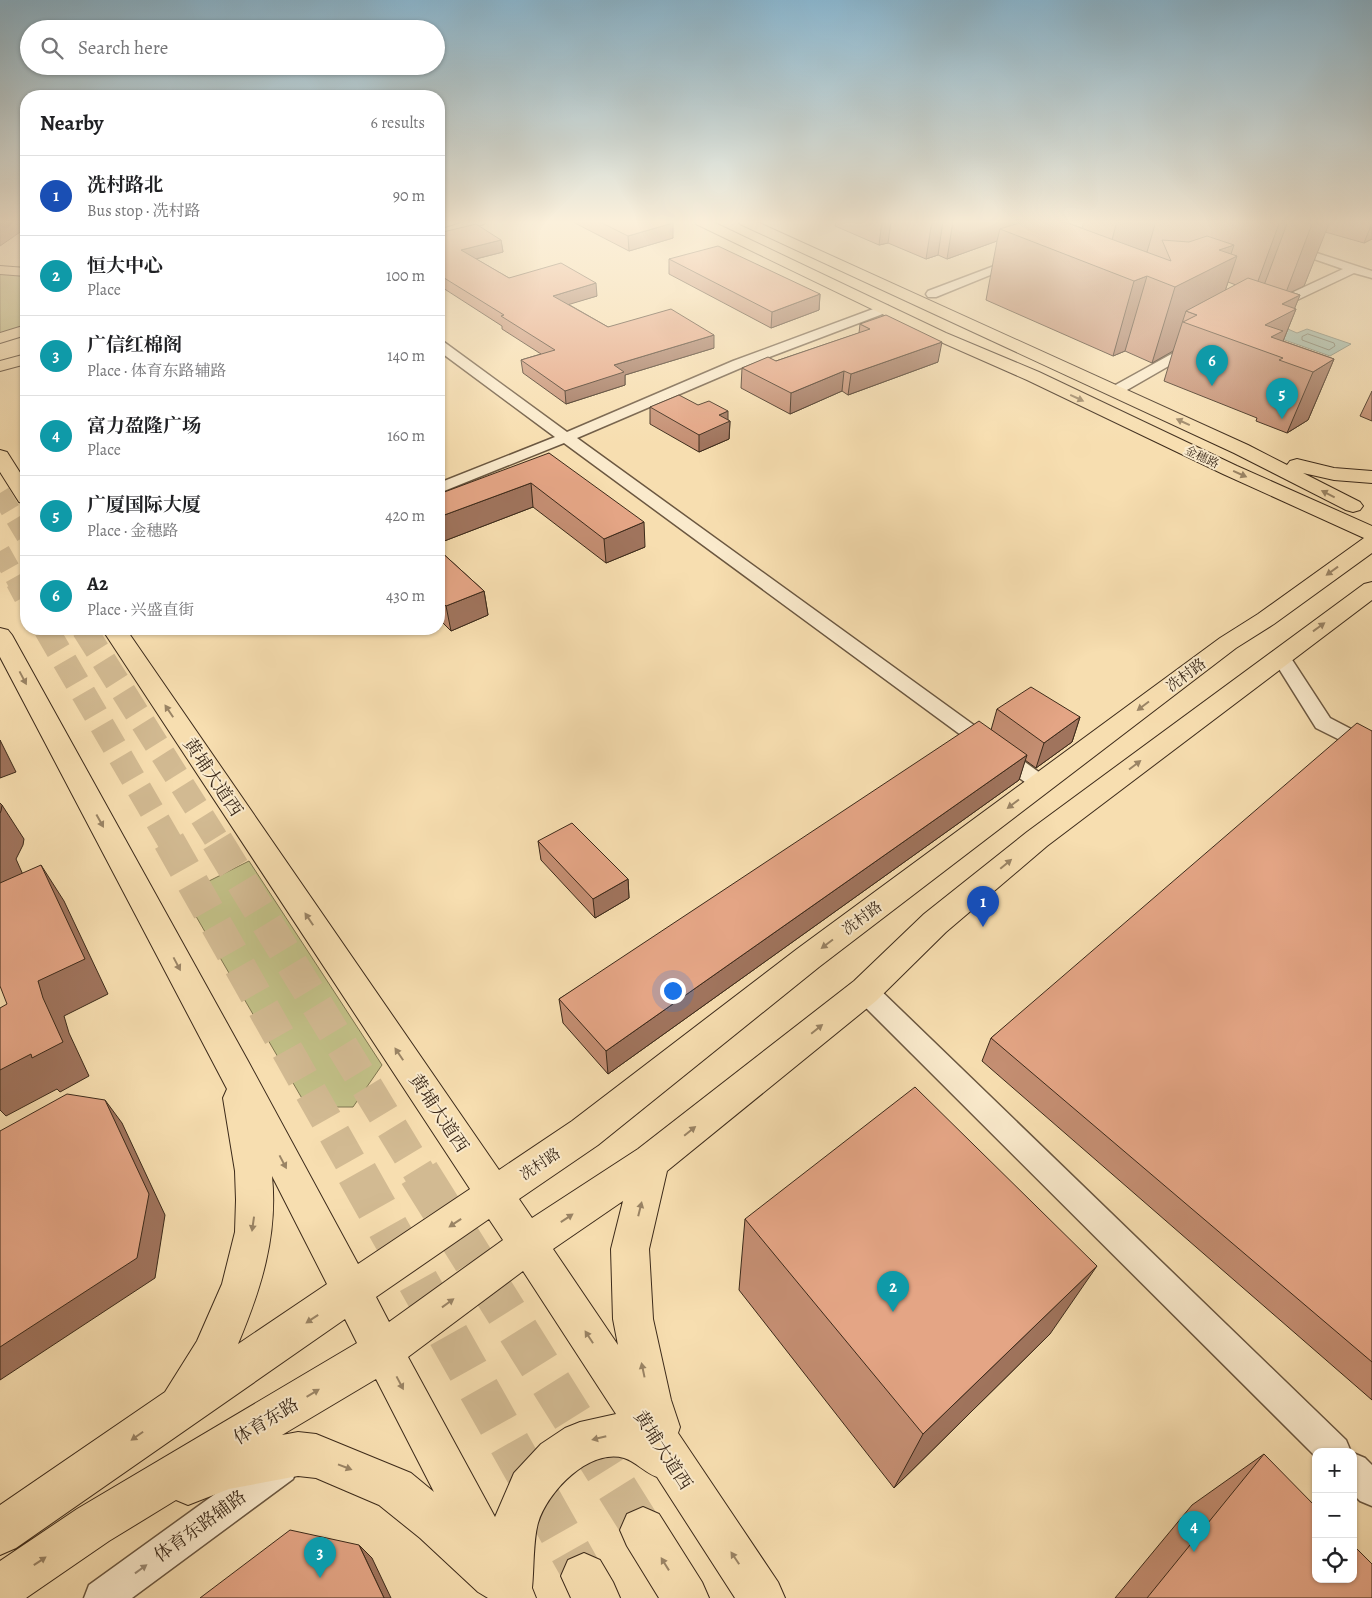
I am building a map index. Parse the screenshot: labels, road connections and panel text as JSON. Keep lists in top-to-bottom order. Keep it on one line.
{"streets":{"main road":["金穗路","冼村路","黄埔大道西","体育东路"],"street":["体育东路辅路"]},"crossings":[["冼村路","黄埔大道西"],["黄埔大道西","体育东路"]],"one_way":["体育东路辅路"],"page":{"search":"Search here","heading":["Nearby","6 results"],"list":[{"mark":"1","name":"冼村路北","note":"Bus stop · 冼村路","value":"90 m"},{"mark":"2","name":"恒大中心","note":"Place","value":"100 m"},{"mark":"3","name":"广信红棉阁","note":"Place · 体育东路辅路","value":"140 m"},{"mark":"4","name":"富力盈隆广场","note":"Place","value":"160 m"},{"mark":"5","name":"广厦国际大厦","note":"Place · 金穗路","value":"420 m"},{"mark":"6","name":"A2","note":"Place · 兴盛直街","value":"430 m"}],"pins":["6","5","1","2","4","3"],"map_buttons":["+","−"]}}
